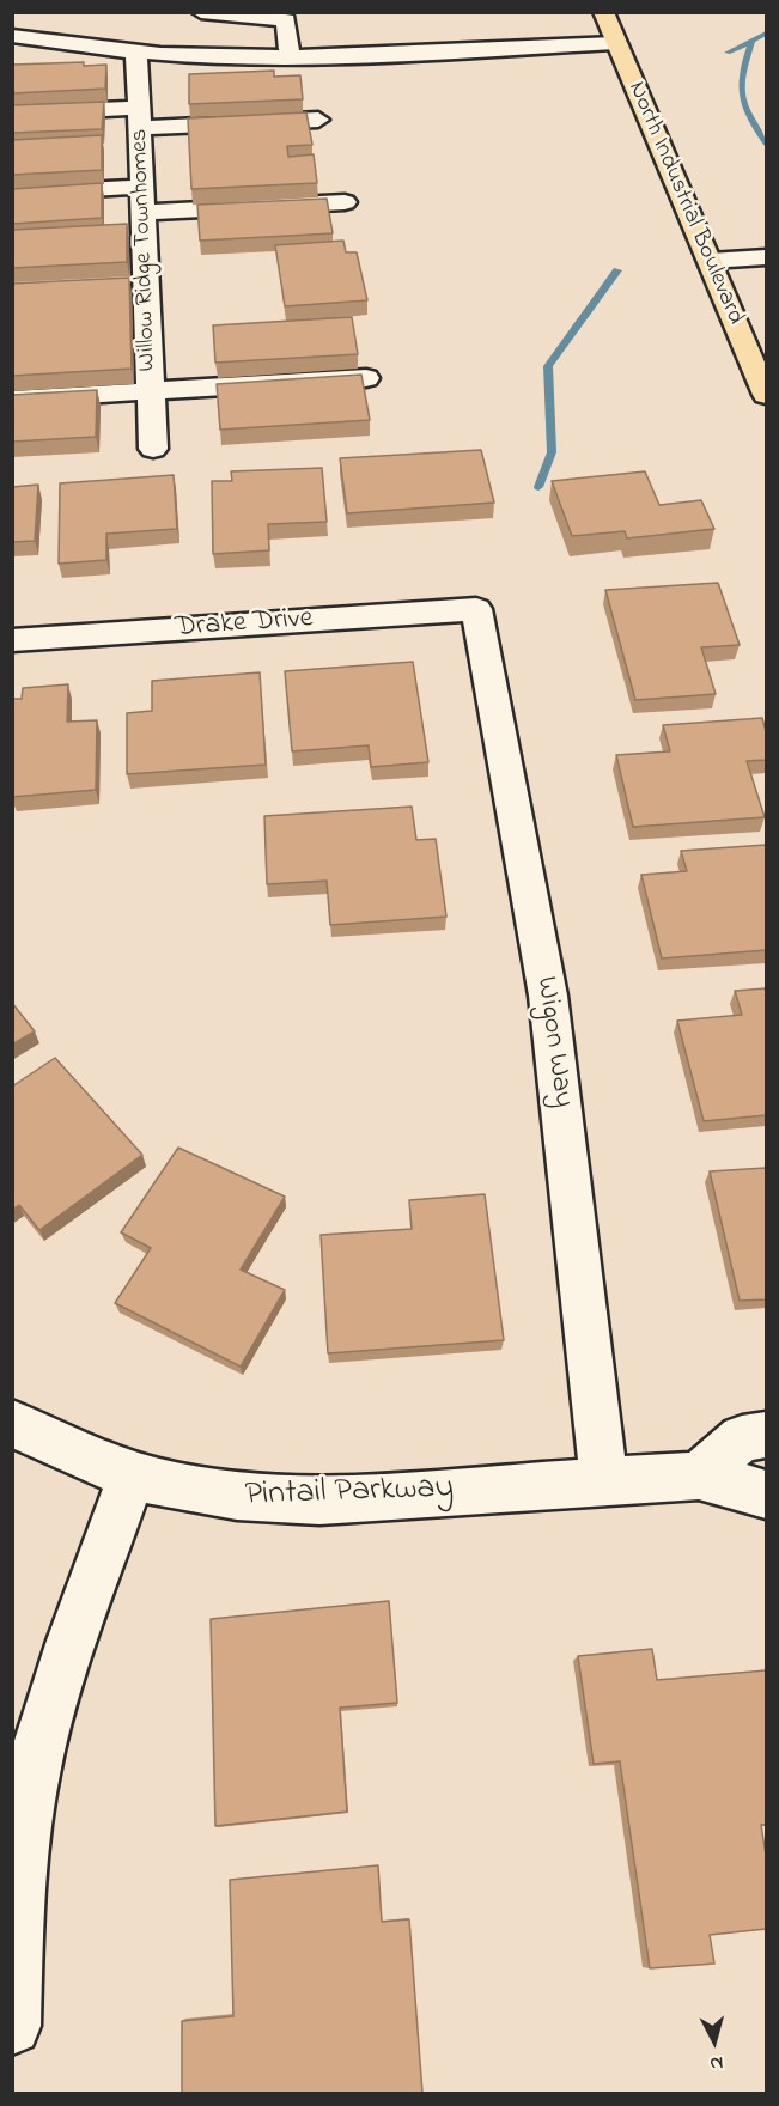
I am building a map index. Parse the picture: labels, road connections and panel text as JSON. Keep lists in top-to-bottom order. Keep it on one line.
{"streets":{"main road":["North Industrial Boulevard"],"street":["Willow Ridge Townhomes","Drake Drive","Wigon Way","Pintail Parkway"]},"crossings":[["Drake Drive","Wigon Way"],["Wigon Way","Pintail Parkway"]],"north":"bottom"}
